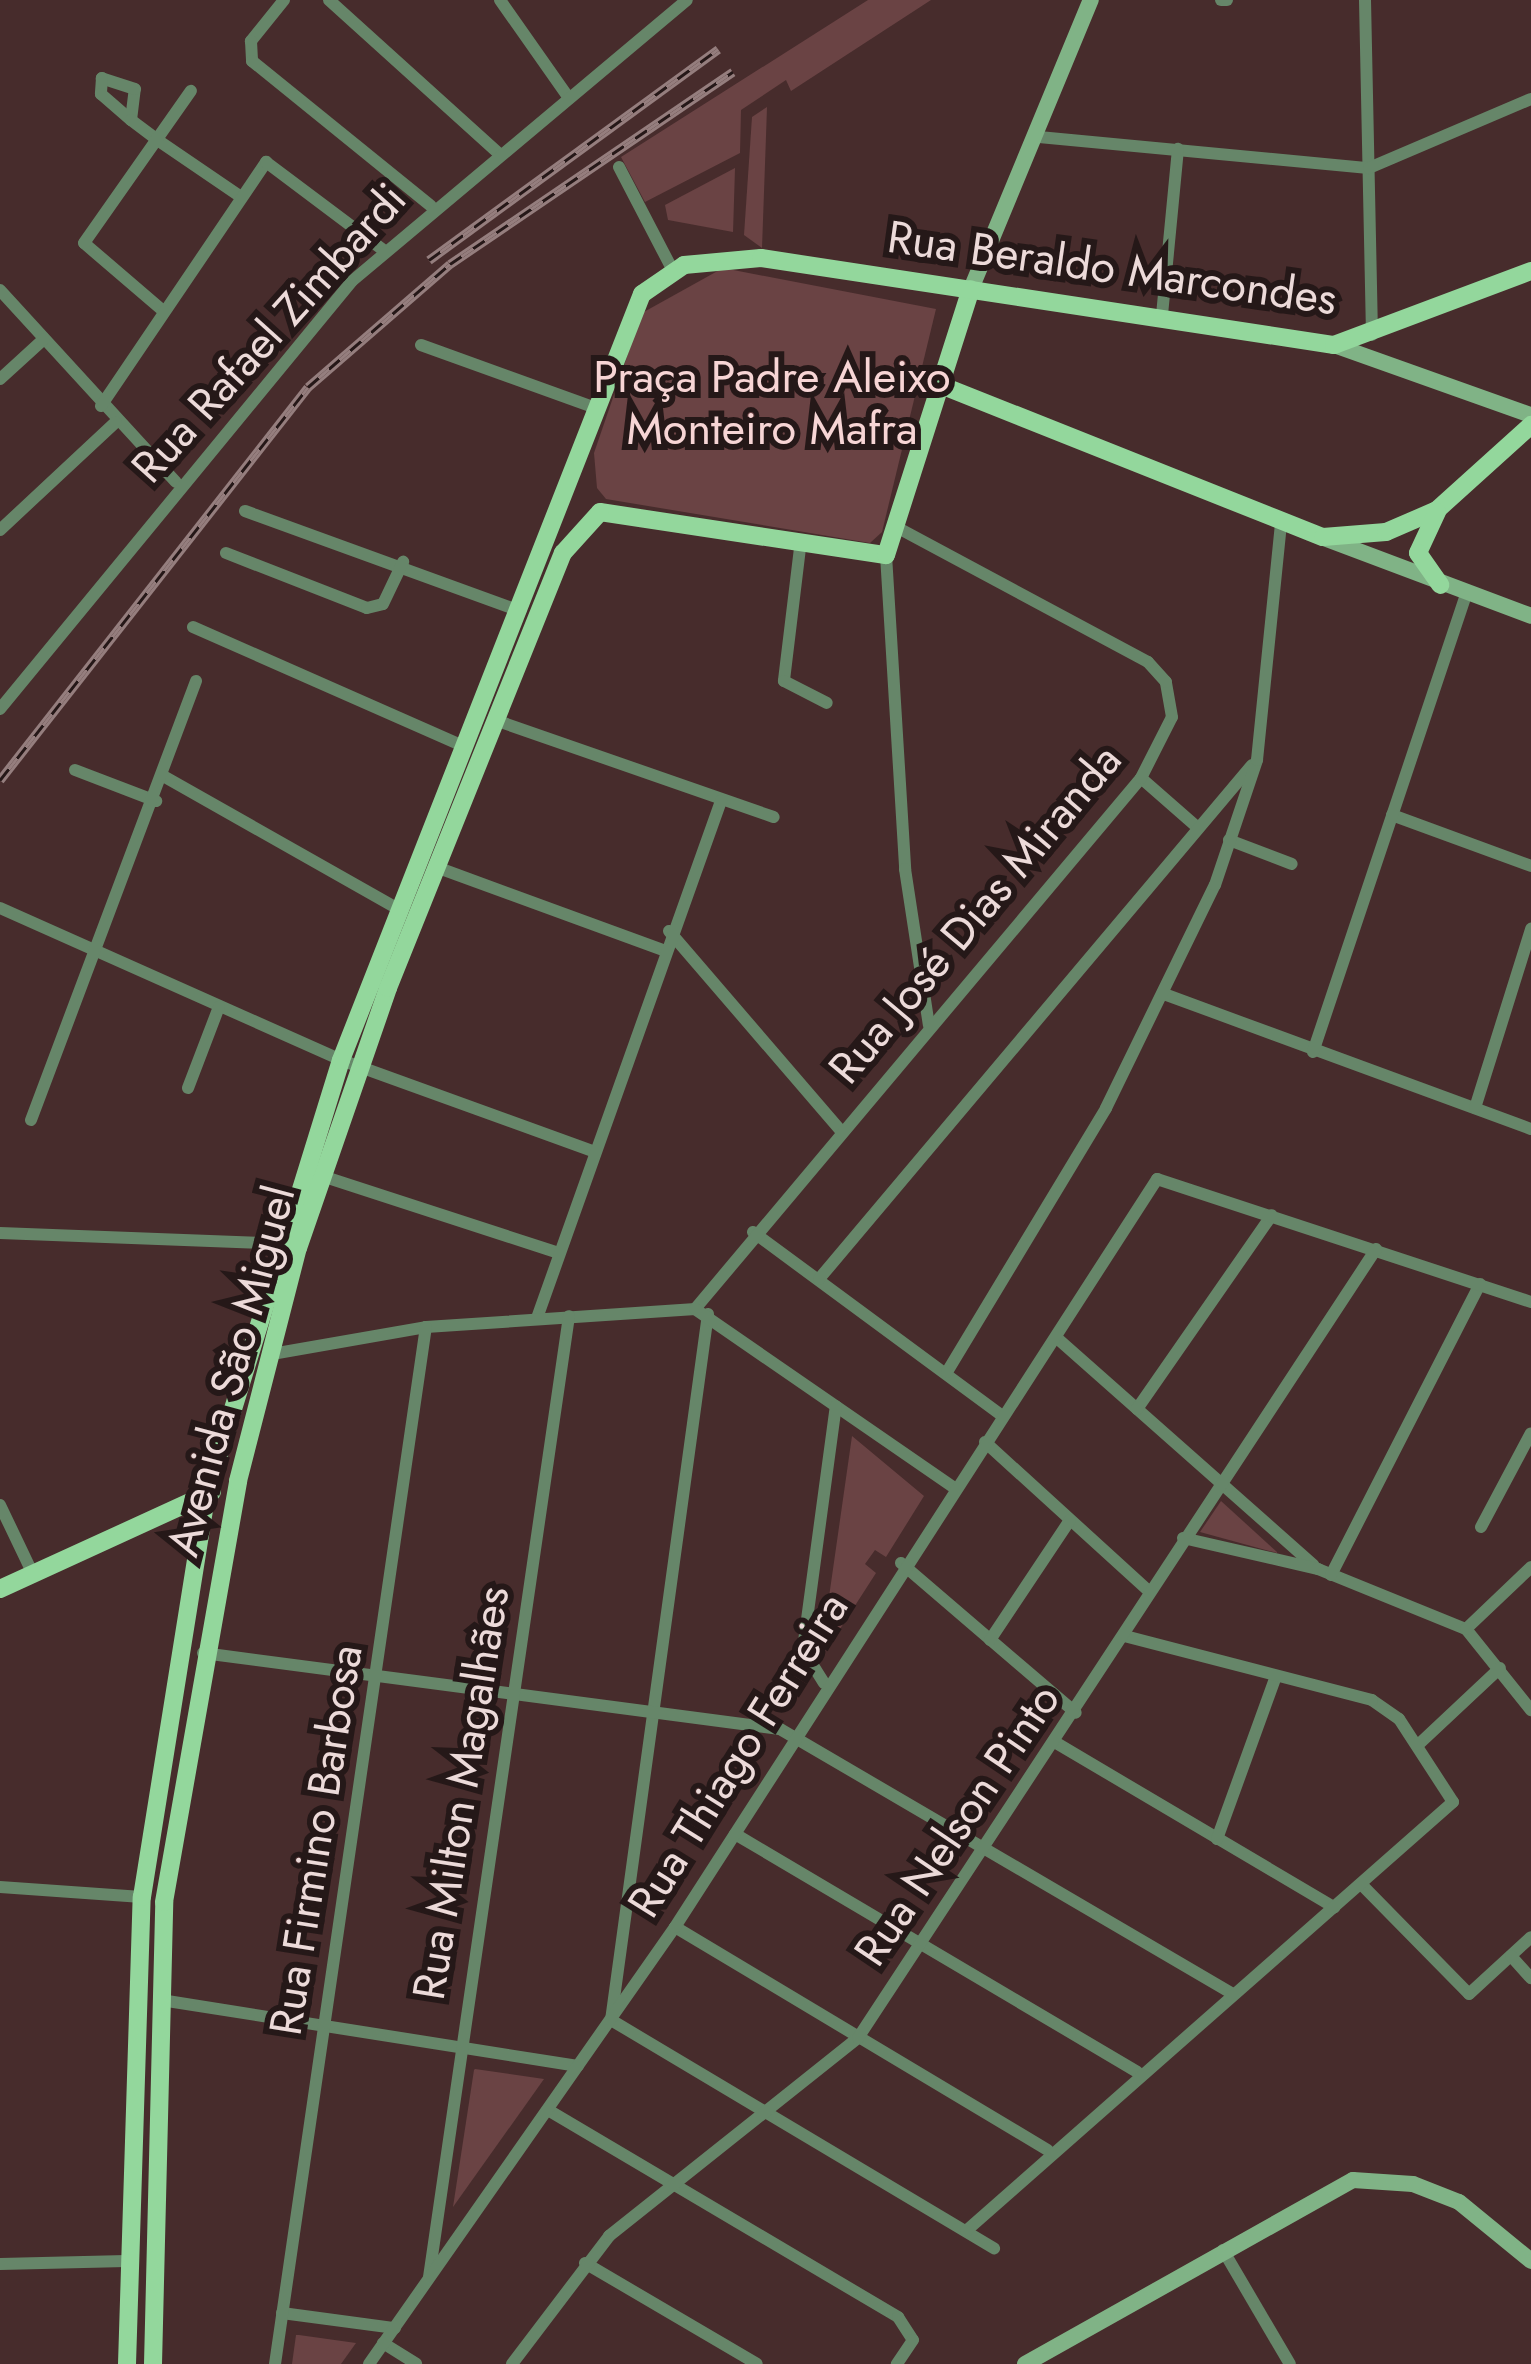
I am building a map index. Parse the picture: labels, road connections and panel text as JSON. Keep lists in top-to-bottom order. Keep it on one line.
{"streets":{"main road":["Rua Beraldo Marcondes","Avenida São Miguel"],"street":["Rua Rafael Zimbardi","Rua José Dias Miranda","Rua Thiago Ferreira","Rua Milton Magalhães","Rua Nelson Pinto","Rua Firmino Barbosa"]},"crossings":[["Rua Beraldo Marcondes","Avenida São Miguel"],["Rua Thiago Ferreira","Rua Milton Magalhães"]],"parks":["Praça Padre Aleixo Monteiro Mafra"]}
